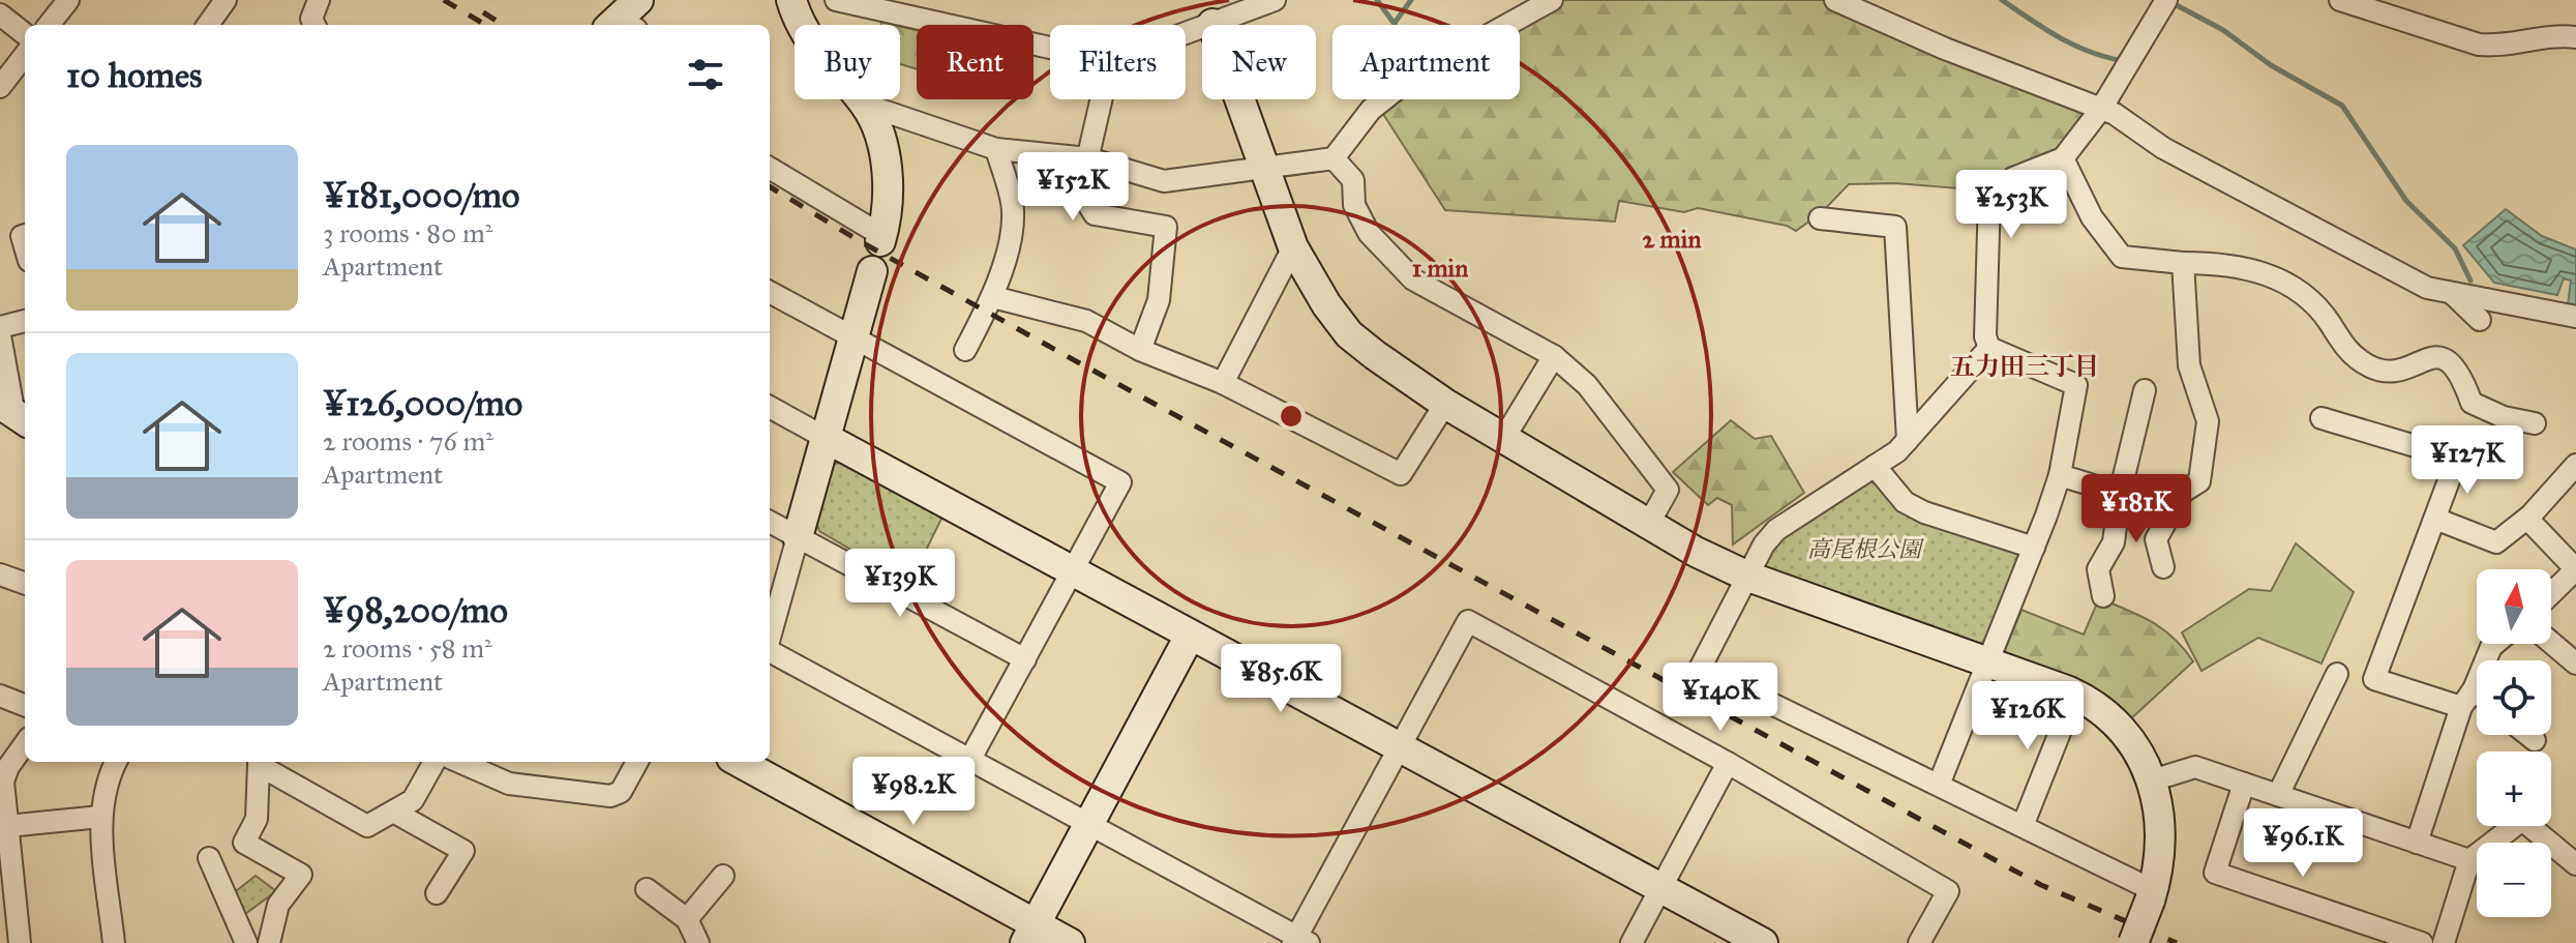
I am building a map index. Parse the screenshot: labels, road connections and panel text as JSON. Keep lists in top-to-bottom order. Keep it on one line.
{"districts":["五力田三丁目"],"parks":["高尾根公園"],"north":"top","page":{"chip":["Buy","Rent","Filters","New","Apartment"],"heading":"10 homes","list":[{"name":"¥181,000/mo","note":"3 rooms · 80 m² · Apartment"},{"name":"¥126,000/mo","note":"2 rooms · 76 m² · Apartment"},{"name":"¥98,200/mo","note":"2 rooms · 58 m² · Apartment"}],"price":["¥152K","¥253K","¥127K","¥181K","¥139K","¥85.6K","¥140K","¥126K","¥98.2K","¥96.1K"],"map_buttons":["+","−"]},"rings":["2 min","1 min"]}
